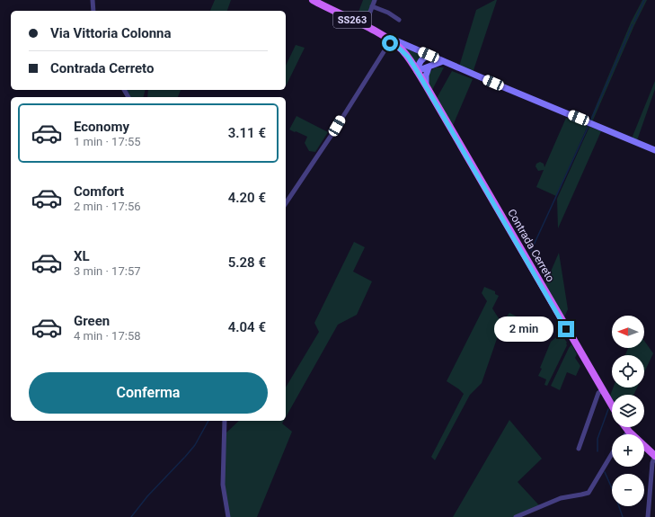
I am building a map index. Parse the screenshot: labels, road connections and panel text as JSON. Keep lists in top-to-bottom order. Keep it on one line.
{"streets":{"main road":["SS263","Contrada Cerreto"]},"crossings":[["SS263","Contrada Cerreto"]],"north":"left","page":{"banner":["Via Vittoria Colonna","Contrada Cerreto"],"list":[{"name":"Economy","note":"1 min · 17:55","value":"3.11 €"},{"name":"Comfort","note":"2 min · 17:56","value":"4.20 €"},{"name":"XL","note":"3 min · 17:57","value":"5.28 €"},{"name":"Green","note":"4 min · 17:58","value":"4.04 €"}],"map_buttons":["+","−"],"bubble":"2 min","buttons":"Conferma"}}
